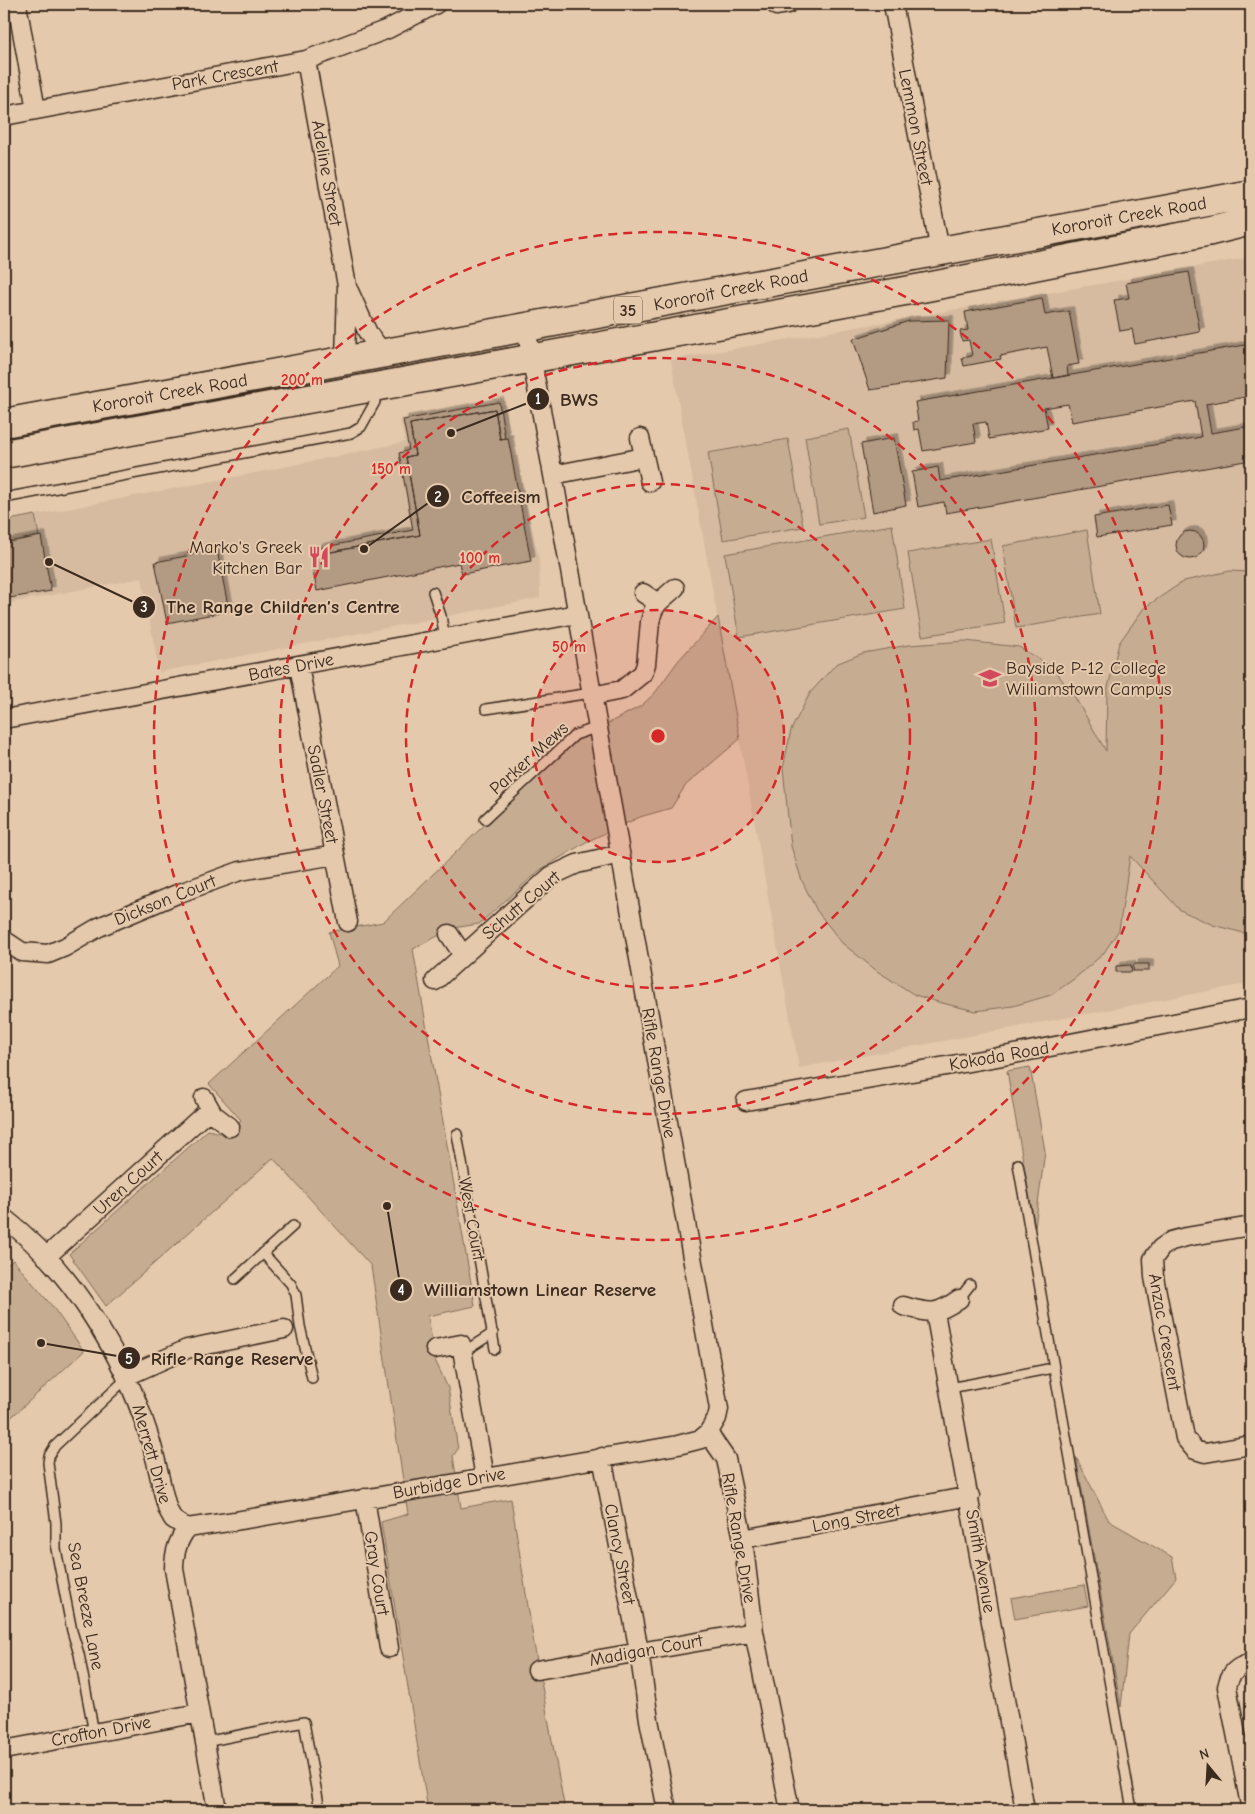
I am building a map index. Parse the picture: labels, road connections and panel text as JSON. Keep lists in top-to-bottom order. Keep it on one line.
{"streets":{"main road":["Kororoit Creek Road","35"],"street":["Park Crescent","Lemmon Street","Adeline Street","Bates Drive","Sadler Street","Dickson Court","Schutt Court","Kokoda Road","Rifle Range Drive","Uren Court","Anzac Crescent","Merrett Drive","Burbidge Drive","Long Street","Clancy Street","Smith Avenue","Gray Court","Madigan Court","Crofton Drive"],"lane":["Parker Mews","West Court","Sea Breeze Lane"]},"crossings":[["Park Crescent","Adeline Street"],["Lemmon Street","Kororoit Creek Road"],["Adeline Street","Kororoit Creek Road"],["Kororoit Creek Road","Rifle Range Drive"],["Bates Drive","Sadler Street"],["Bates Drive","Rifle Range Drive"],["Parker Mews","Rifle Range Drive"],["Sadler Street","Dickson Court"],["Schutt Court","Rifle Range Drive"],["Rifle Range Drive","Burbidge Drive"],["Rifle Range Drive","Long Street"],["Rifle Range Drive","Madigan Court"],["Uren Court","Merrett Drive"],["Merrett Drive","Burbidge Drive"],["Merrett Drive","Sea Breeze Lane"],["Burbidge Drive","Clancy Street"],["Burbidge Drive","Gray Court"],["Long Street","Smith Avenue"],["Clancy Street","Madigan Court"],["Sea Breeze Lane","Crofton Drive"]],"places":{"other":["BWS","Coffeeism","The Range Children’s Centre","Williamstown Linear Reserve","Rifle Range Reserve"],"restaurant":["Marko's Greek Kitchen Bar"],"school or university":["Bayside P-12 College Williamstown Campus"]},"north":"top","rings":["200 m","150 m","100 m","50 m"]}
